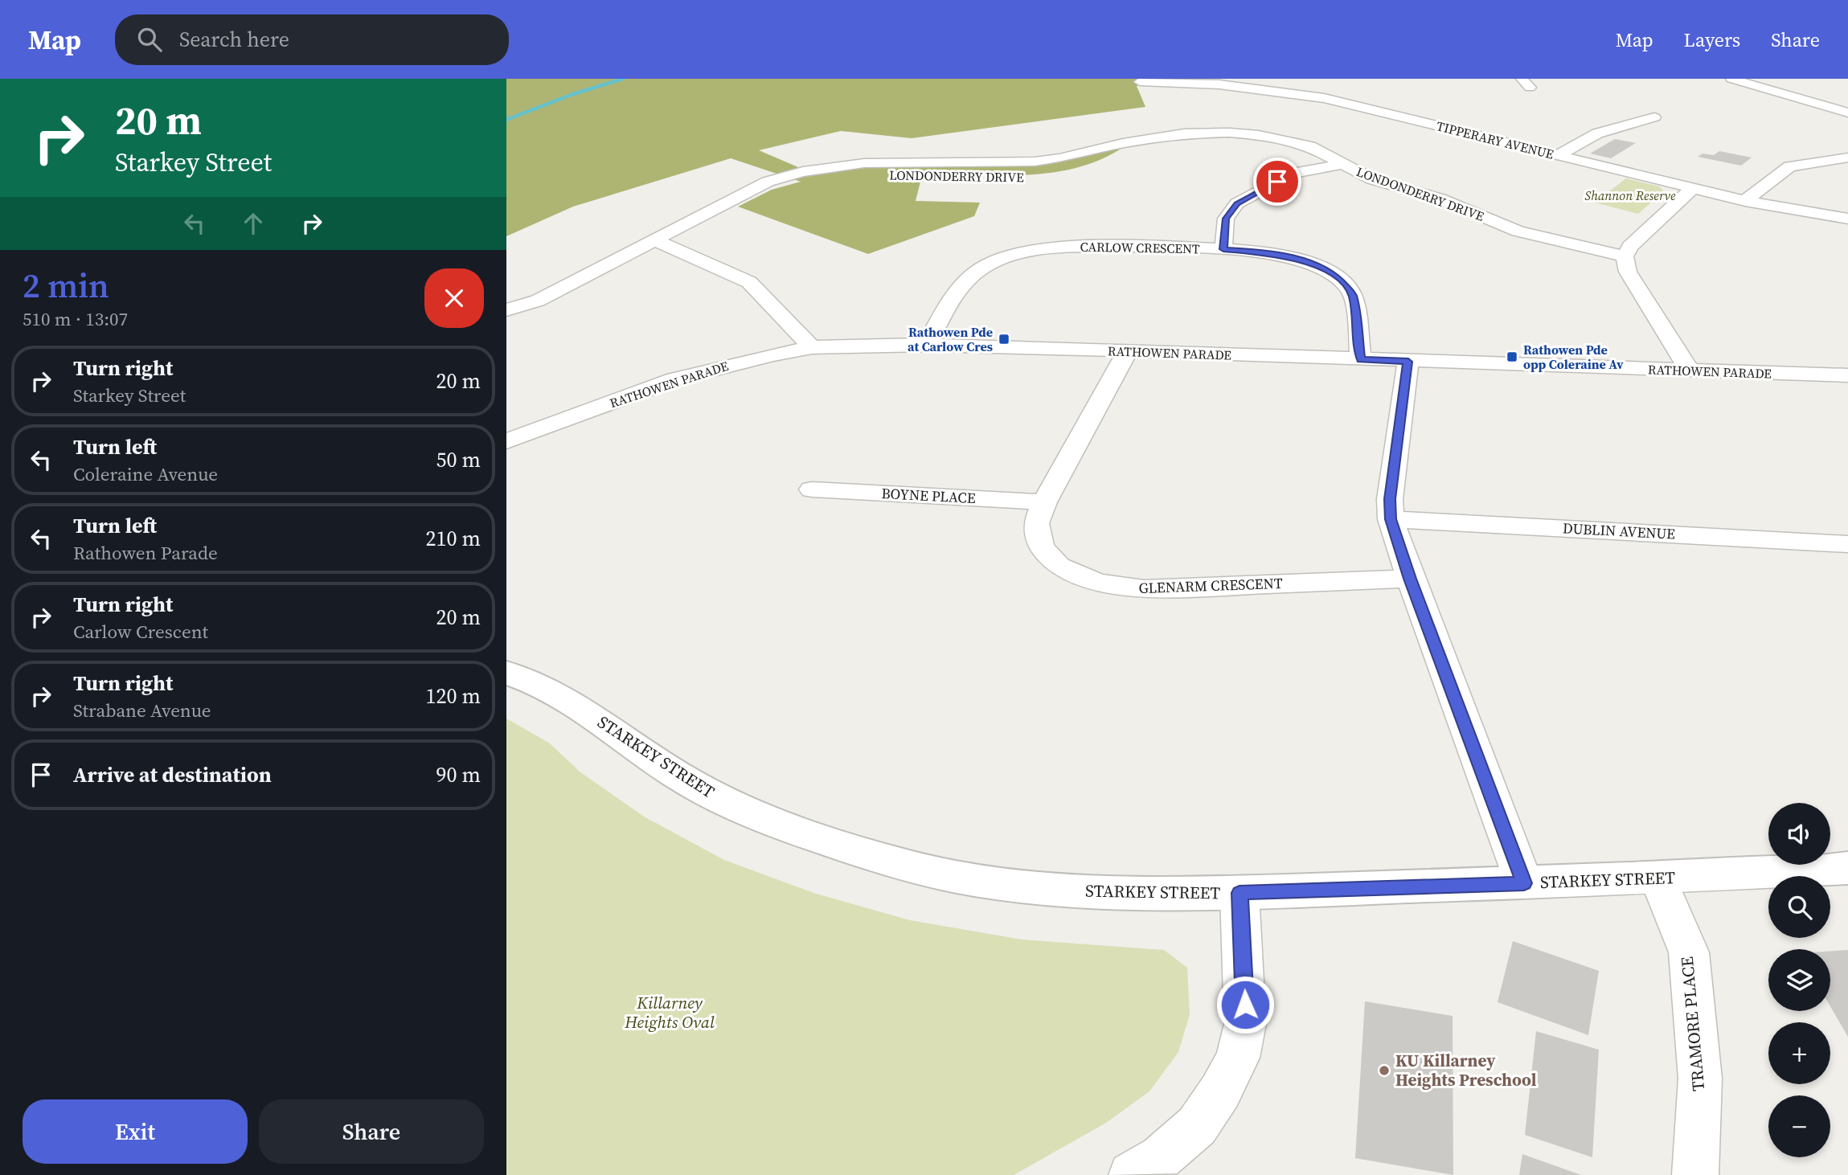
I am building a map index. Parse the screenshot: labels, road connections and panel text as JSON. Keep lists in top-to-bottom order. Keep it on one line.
{"streets":{"street":["TIPPERARY AVENUE","LONDONDERRY DRIVE","CARLOW CRESCENT","RATHOWEN PARADE","BOYNE PLACE","DUBLIN AVENUE","GLENARM CRESCENT","STARKEY STREET","TRAMORE PLACE"]},"crossings":[["CARLOW CRESCENT","RATHOWEN PARADE"],["RATHOWEN PARADE","GLENARM CRESCENT"],["BOYNE PLACE","GLENARM CRESCENT"],["STARKEY STREET","TRAMORE PLACE"]],"parks":["Shannon Reserve","Killarney Heights Oval"],"places":{"transit":["Rathowen Pde at Carlow Cres","Rathowen Pde opp Coleraine Av"],"other":["KU Killarney Heights Preschool"]},"page":{"header":"Map","search":"Search here","nav":["Map","Layers","Share"],"turn":["20 m","Starkey Street"],"heading":["2 min","510 m · 13:07"],"list":[{"name":"Turn right","note":"Starkey Street","value":"20 m"},{"name":"Turn left","note":"Coleraine Avenue","value":"50 m"},{"name":"Turn left","note":"Rathowen Parade","value":"210 m"},{"name":"Turn right","note":"Carlow Crescent","value":"20 m"},{"name":"Turn right","note":"Strabane Avenue","value":"120 m"},{"name":"Arrive at destination","value":"90 m"}],"map_buttons":["+","−"],"buttons":["Exit","Share"]}}
